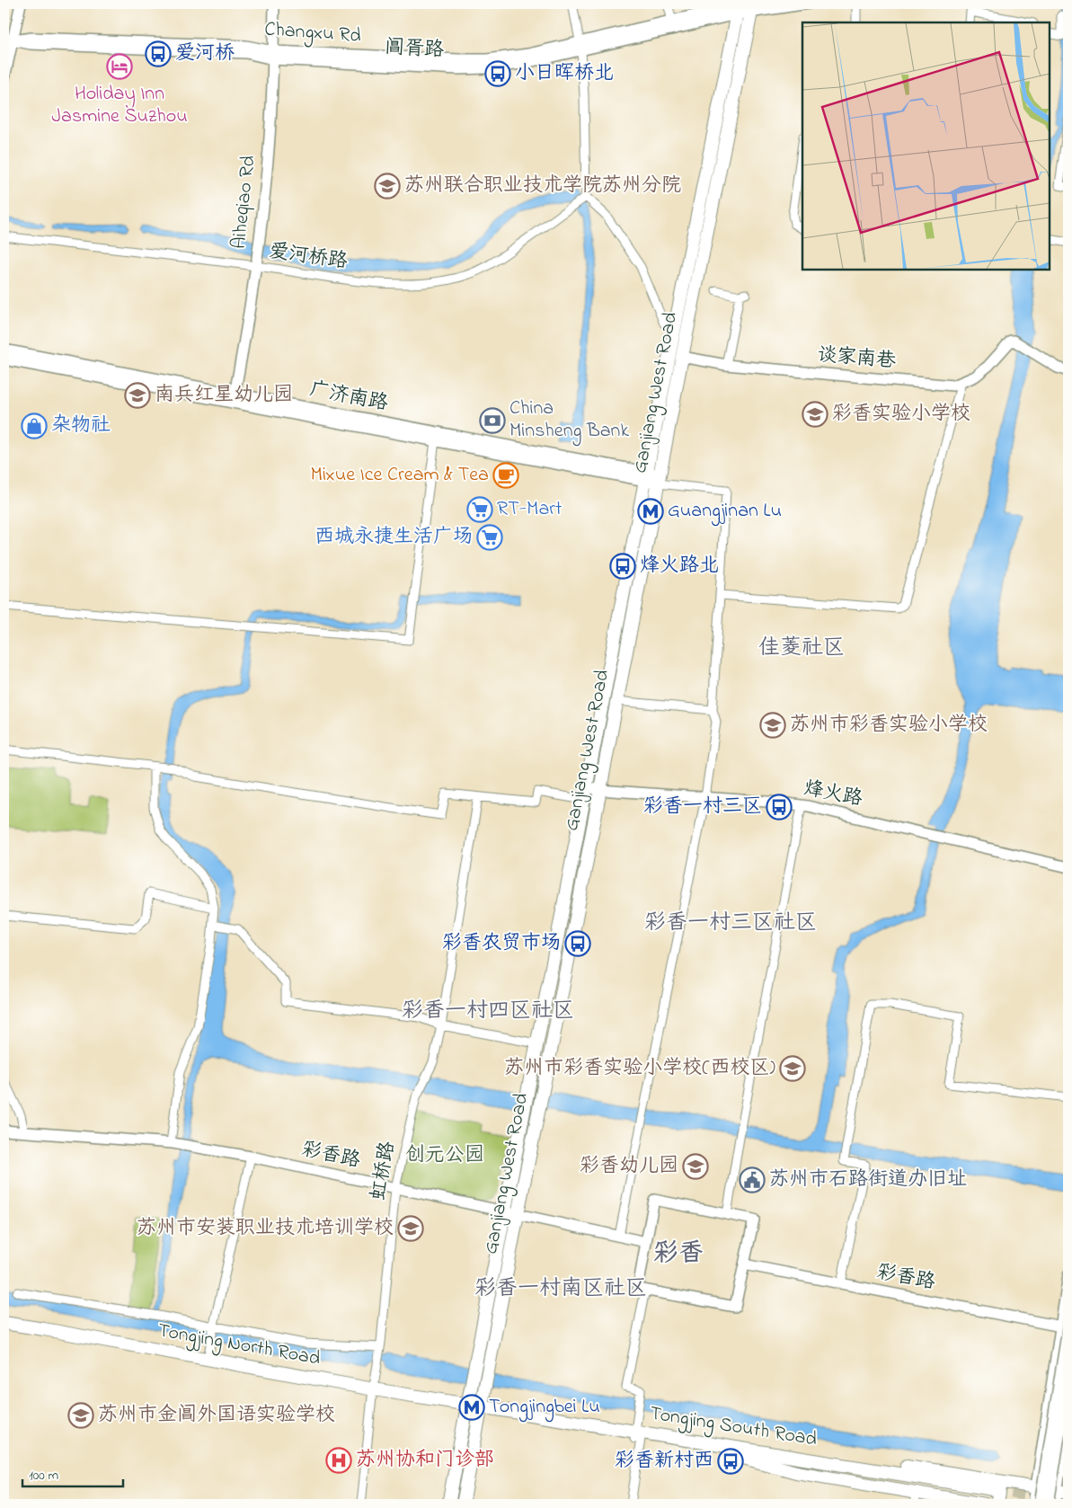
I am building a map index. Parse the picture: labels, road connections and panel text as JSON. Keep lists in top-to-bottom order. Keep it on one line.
{"streets":{"main road":["Changxu Rd","Aiheqiao Rd","谈家南巷","Ganjiang West Road","广济南路","烽火路","彩香路","Tongjing North Road","Tongjing South Road"],"street":["爱河桥路","虹桥路"]},"crossings":[["Changxu Rd","Aiheqiao Rd"],["Changxu Rd","Ganjiang West Road"],["Aiheqiao Rd","爱河桥路"],["Aiheqiao Rd","广济南路"],["谈家南巷","Ganjiang West Road"],["Ganjiang West Road","广济南路"],["Ganjiang West Road","烽火路"],["Ganjiang West Road","彩香路"],["Ganjiang West Road","Tongjing North Road"],["Ganjiang West Road","Tongjing South Road"],["彩香路","虹桥路"],["虹桥路","Tongjing North Road"],["Tongjing North Road","Tongjing South Road"]],"districts":["佳菱社区","彩香一村三区社区","彩香一村四区社区","彩香","彩香一村南区社区"],"parks":["创元公园"],"places":{"bus stop":["爱河桥","小日晖桥北","烽火路北","彩香一村三区","彩香农贸市场","彩香新村西"],"hotel":["Holiday Inn Jasmine Suzhou"],"school or university":["苏州联合职业技术学院苏州分院","南兵红星幼儿园","彩香实验小学校","苏州市彩香实验小学校","苏州市彩香实验小学校(西校区)","彩香幼儿园","苏州市安装职业技术培训学校","苏州市金阊外国语实验学校"],"bank":["China Minsheng Bank"],"shop":["杂物社"],"cafe":["Mixue Ice Cream & Tea"],"supermarket":["RT-Mart","西城永捷生活广场"],"metro station":["Guangjinan Lu","Tongjingbei Lu"],"public building":["苏州市石路街道办旧址"],"hospital":["苏州协和门诊部"]},"scale_bar":"100 m"}
